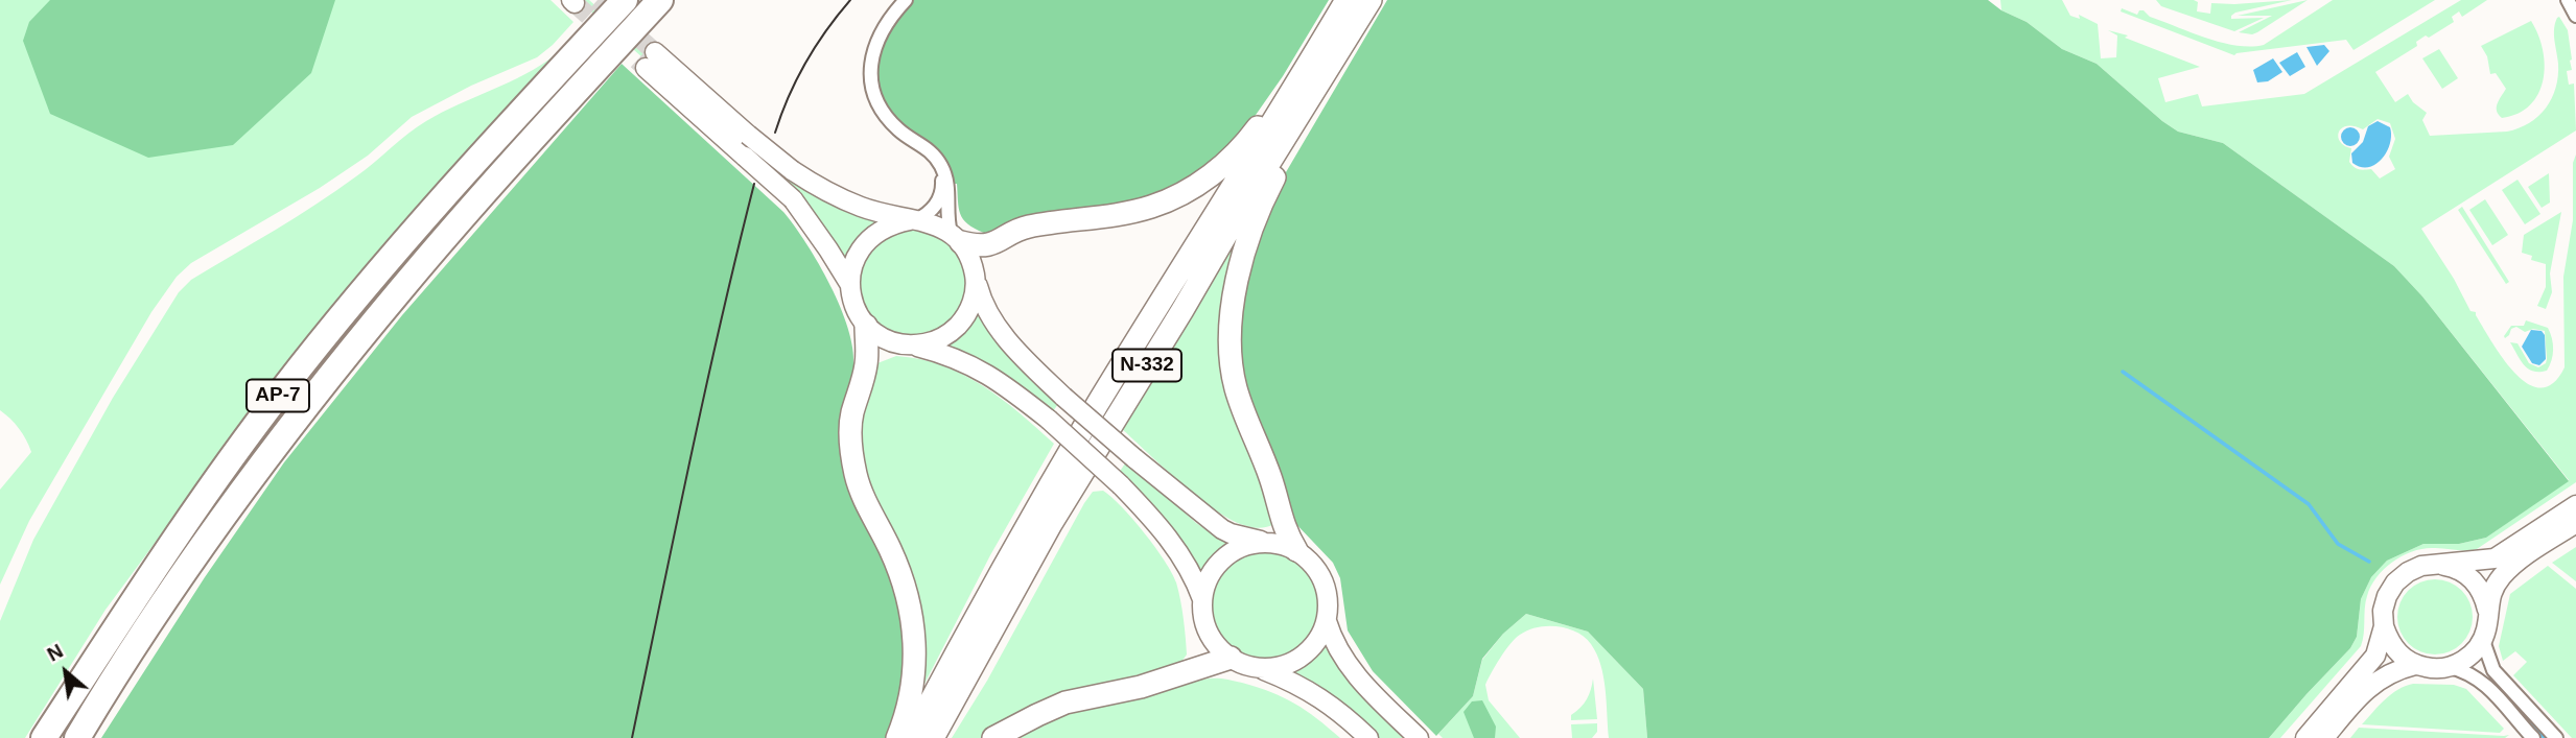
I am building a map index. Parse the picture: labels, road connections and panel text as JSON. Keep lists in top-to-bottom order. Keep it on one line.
{"streets":{"highway":["N-332","AP-7"]},"north":"top left"}
